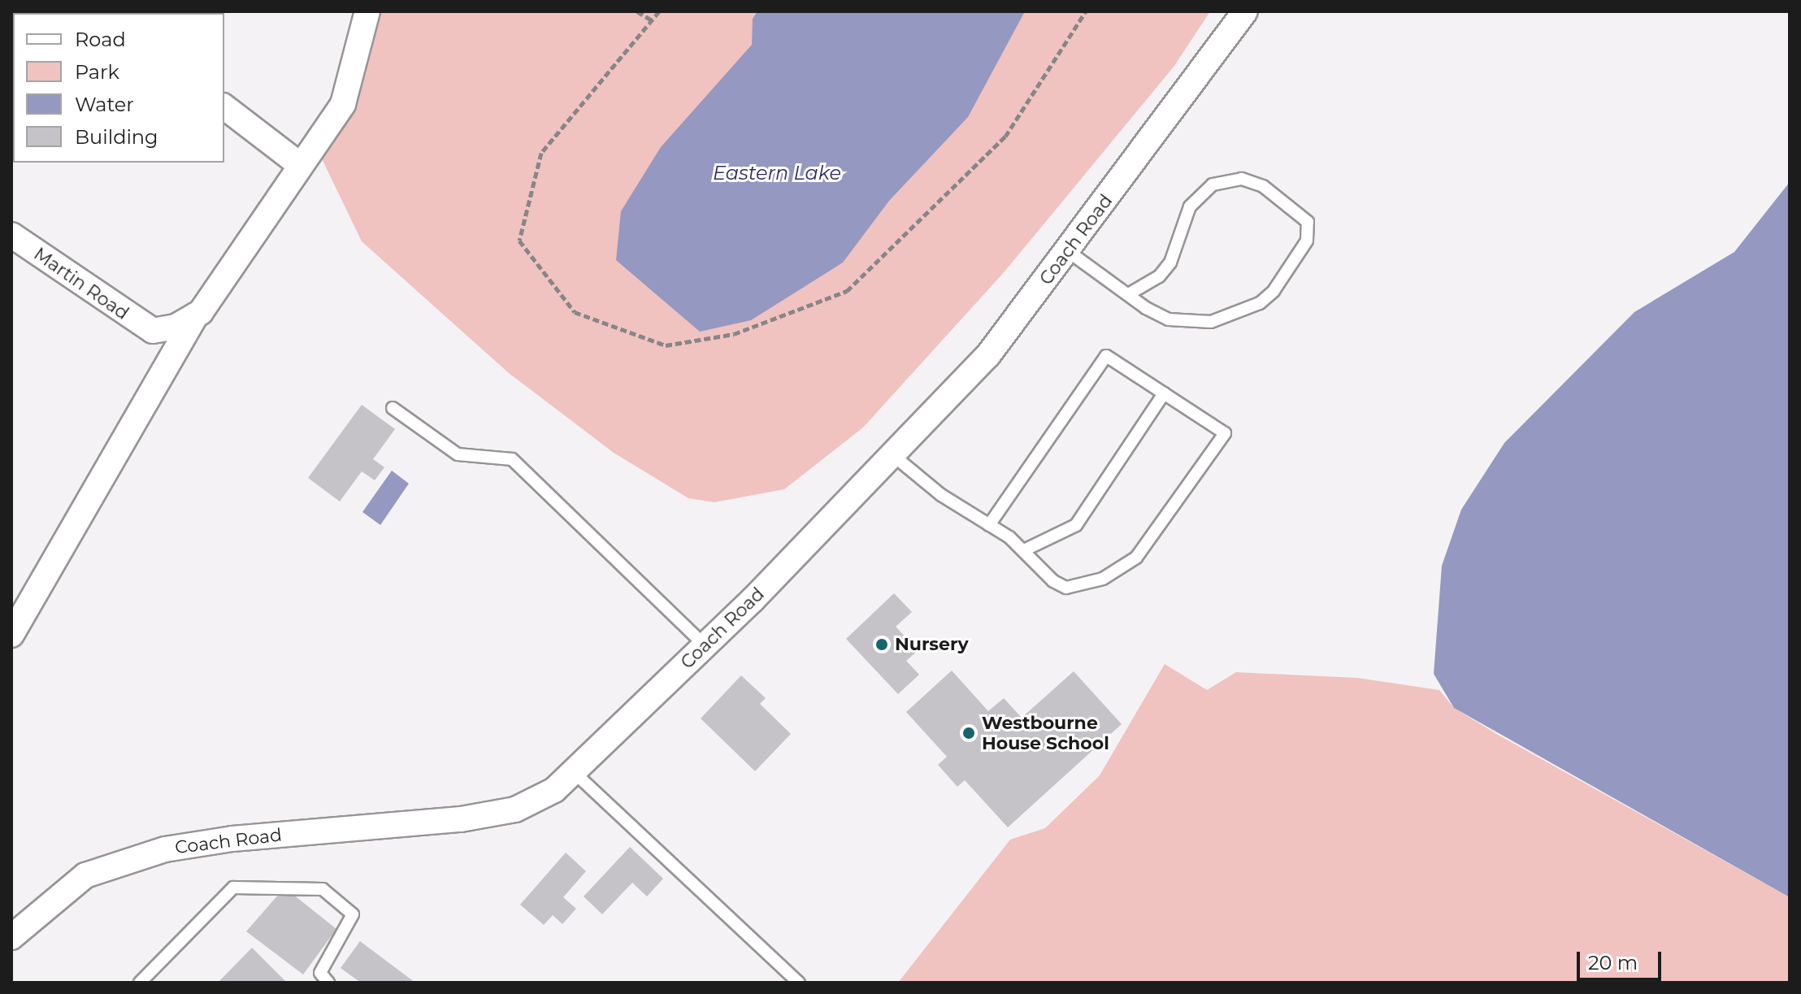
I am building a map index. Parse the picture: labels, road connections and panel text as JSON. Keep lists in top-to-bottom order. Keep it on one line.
{"streets":{"street":["Coach Road","Martin Road"]},"water":["Eastern Lake"],"places":["Nursery","Westbourne House School"],"legend":["Road","Park","Water","Building"],"scale_bar":"20 m"}
